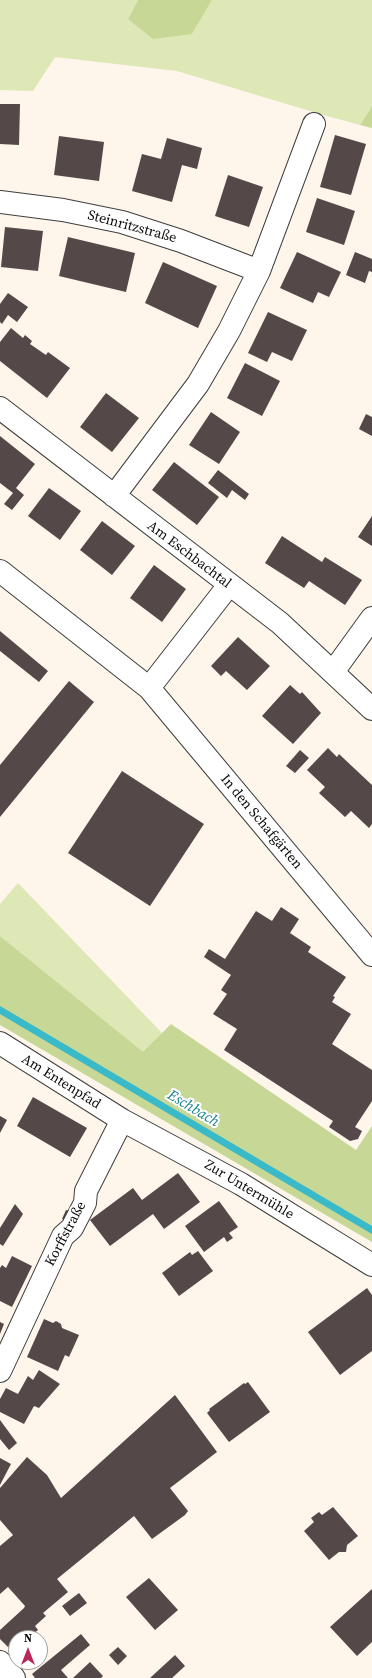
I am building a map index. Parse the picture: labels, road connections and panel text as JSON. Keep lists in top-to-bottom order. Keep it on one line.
{"streets":{"street":["Steinritzstraße","Am Eschbachtal","In den Schafgärten","Am Entenpfad","Zur Untermühle","Korffstraße"]},"crossings":[["Am Entenpfad","Zur Untermühle"],["Am Entenpfad","Korffstraße"],["Zur Untermühle","Korffstraße"]],"water":["Eschbach"],"north":"top"}
